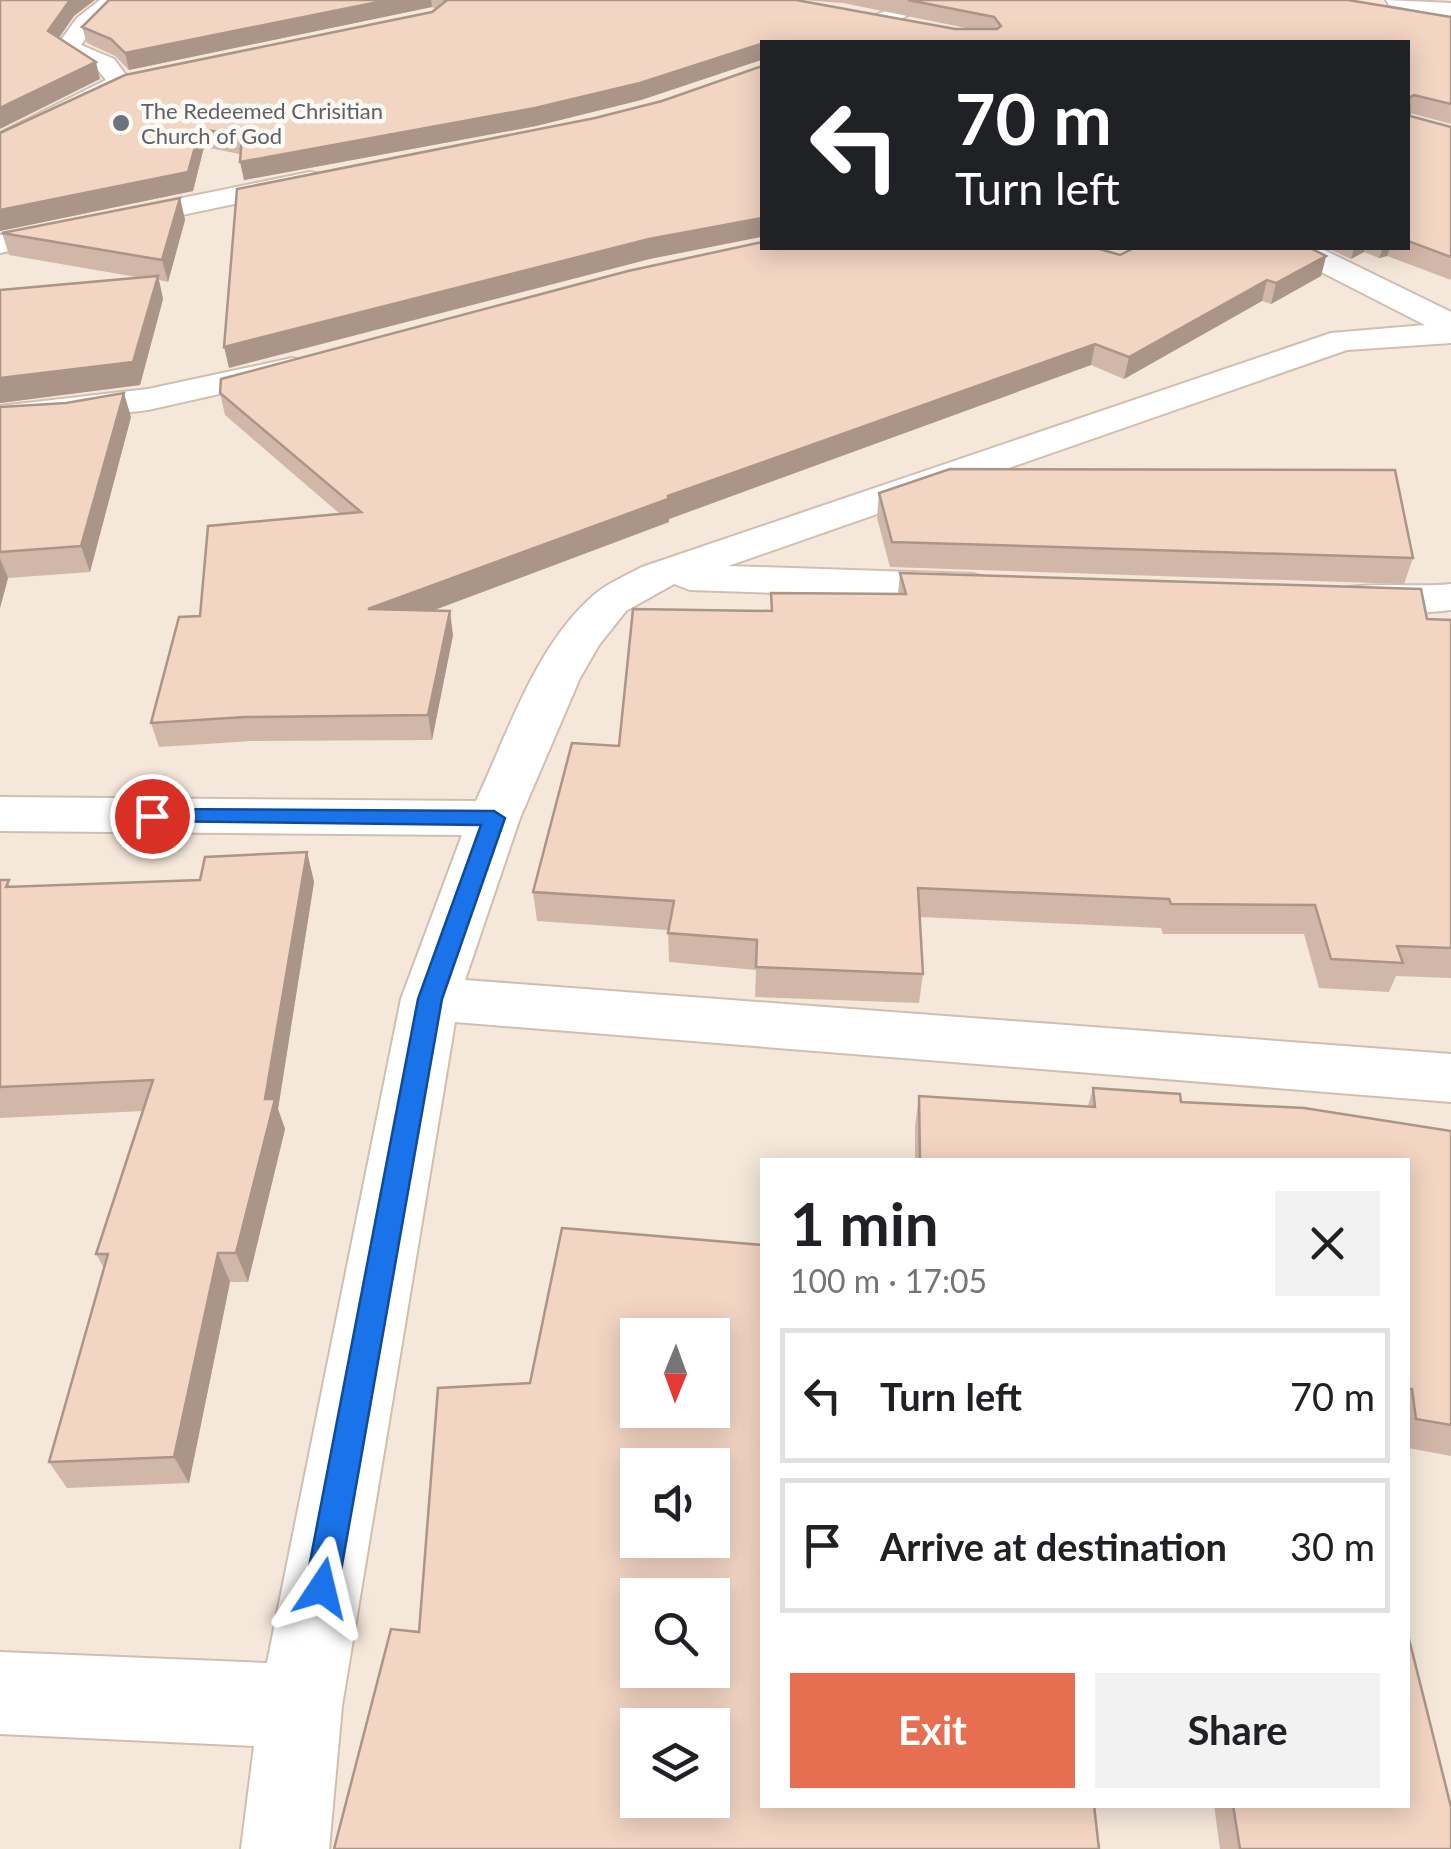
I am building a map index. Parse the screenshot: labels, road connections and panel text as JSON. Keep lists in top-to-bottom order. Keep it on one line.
{"places":["The Redeemed Chrisitian Church of God"],"north":"bottom","page":{"turn":["70 m","Turn left"],"heading":["1 min","100 m · 17:05"],"list":[{"name":"Turn left","value":"70 m"},{"name":"Arrive at destination","value":"30 m"}],"buttons":["Exit","Share"]}}
